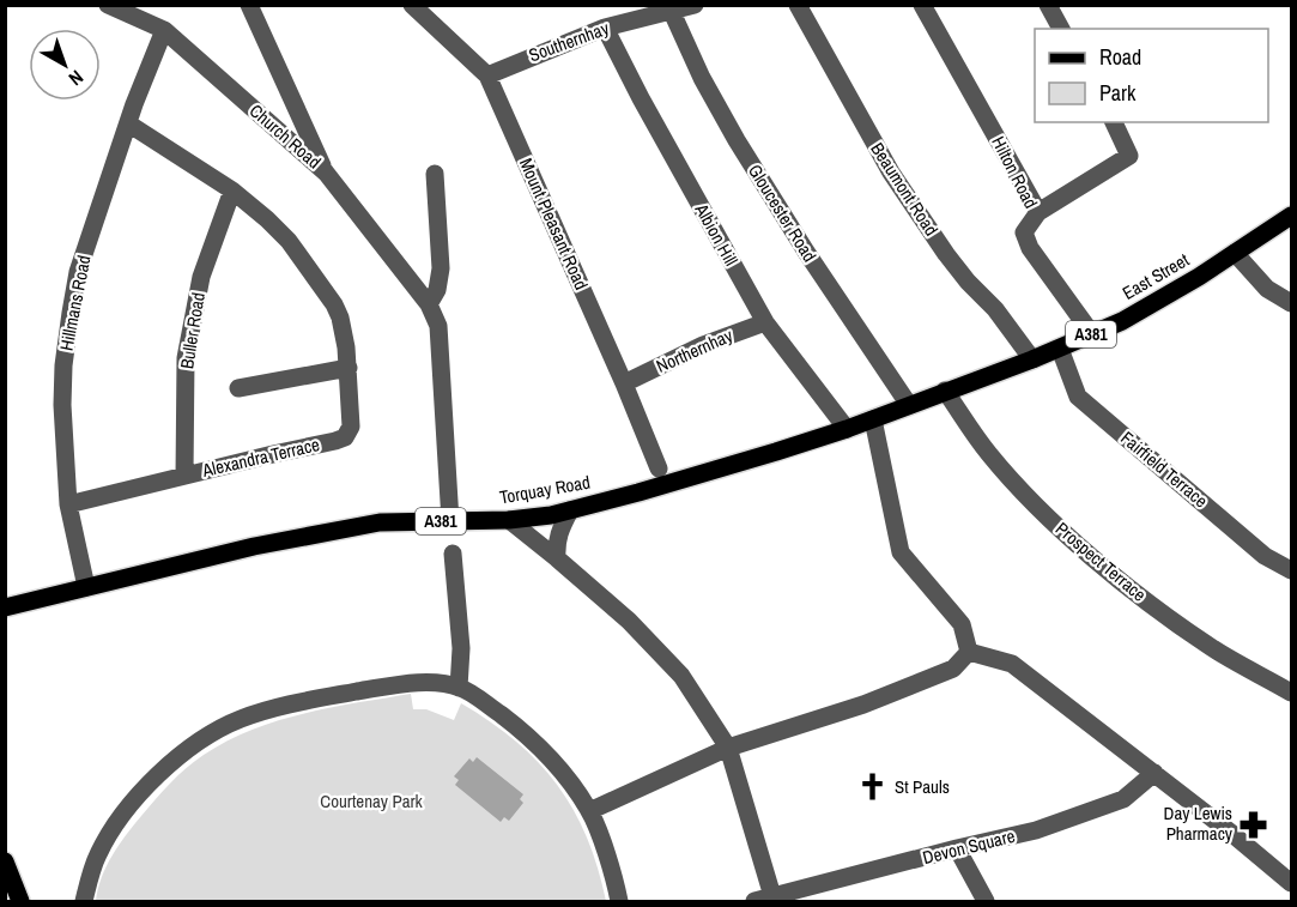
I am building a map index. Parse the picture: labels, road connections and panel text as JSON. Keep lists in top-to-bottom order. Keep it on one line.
{"streets":{"main road":["East Street","A381","Torquay Road"],"street":["Southernhay","Church Road","Hilton Road","Beaumont Road","Gloucester Road","Mount Pleasant Road","Albion Hill","Hillmans Road","Buller Road","Northernhay","Alexandra Terrace","Fairfield Terrace","Prospect Terrace","Devon Square"]},"crossings":[["Southernhay","Gloucester Road"],["Southernhay","Mount Pleasant Road"],["Southernhay","Albion Hill"],["Church Road","Hillmans Road"],["Church Road","Torquay Road"],["Hilton Road","East Street"],["Beaumont Road","East Street"],["Gloucester Road","East Street"],["Mount Pleasant Road","Northernhay"],["Albion Hill","Northernhay"],["Albion Hill","Torquay Road"],["East Street","Fairfield Terrace"],["East Street","Torquay Road"],["East Street","Prospect Terrace"],["Hillmans Road","Alexandra Terrace"],["Hillmans Road","Torquay Road"],["Buller Road","Alexandra Terrace"],["Torquay Road","Devon Square"]],"parks":["Courtenay Park"],"places":{"church":["St Pauls"],"pharmacy":["Day Lewis Pharmacy"]},"legend":["Road","Park"],"north":"bottom right"}
